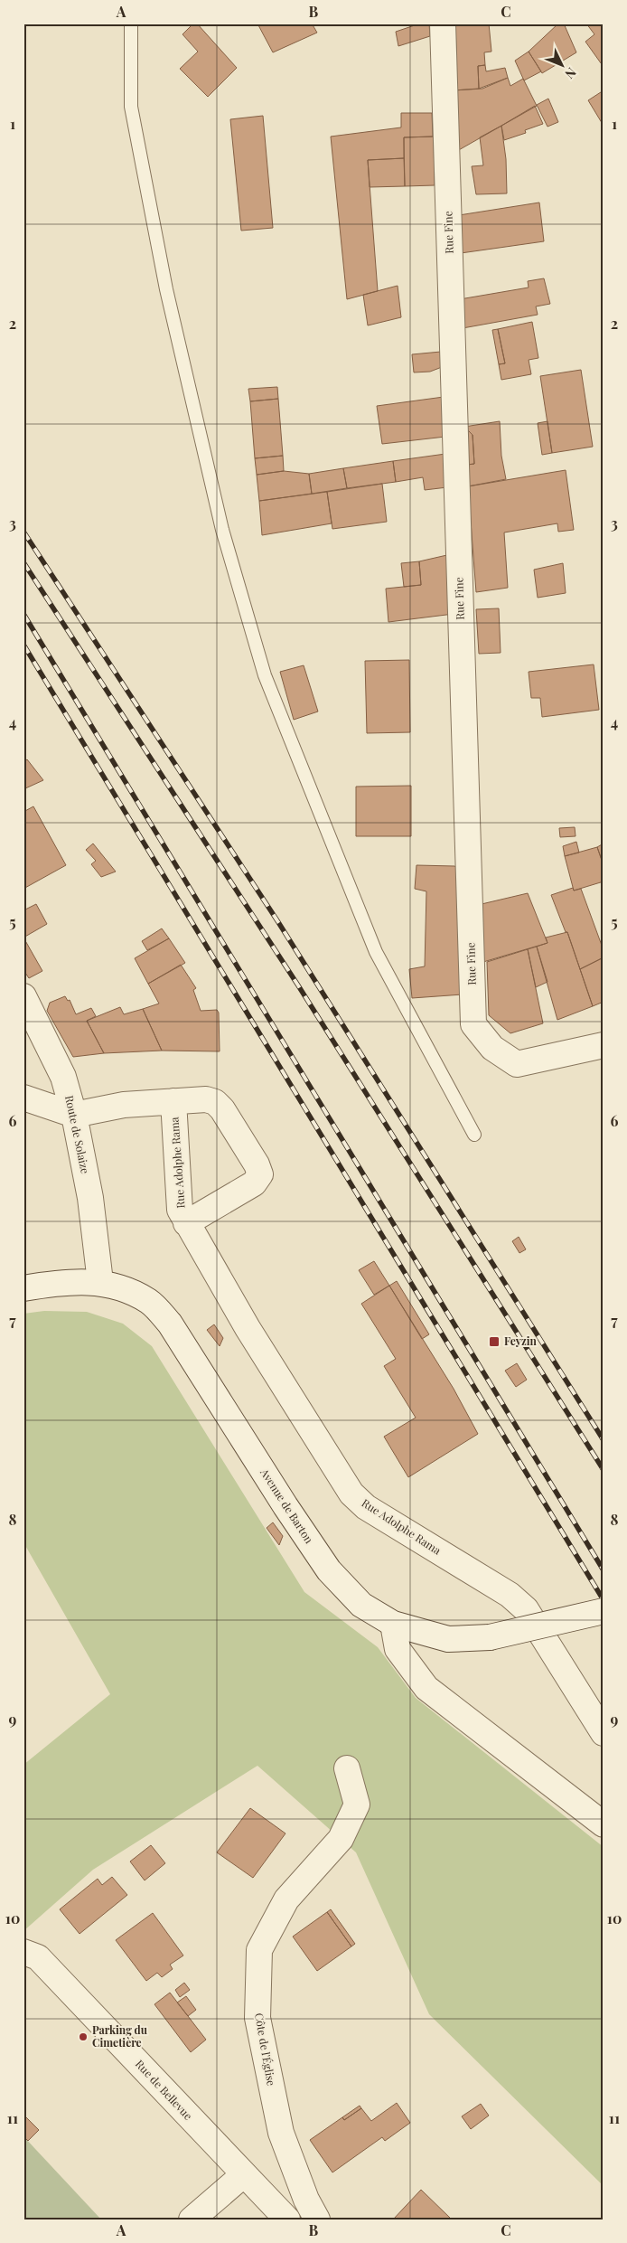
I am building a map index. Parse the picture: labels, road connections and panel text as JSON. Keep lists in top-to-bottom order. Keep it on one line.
{"streets":{"street":["Rue Fine","Route de Solaize","Rue Adolphe Rama","Avenue de Barton","Côte de l'Église","Rue de Bellevue"]},"crossings":[["Route de Solaize","Avenue de Barton"]],"places":{"transit":["Feyzin"],"other":["Parking du Cimetière"]},"north":"bottom right","grid":{"columns":["A","B","C"],"rows":["1","2","3","4","5","6","7","8","9","10","11"]}}
